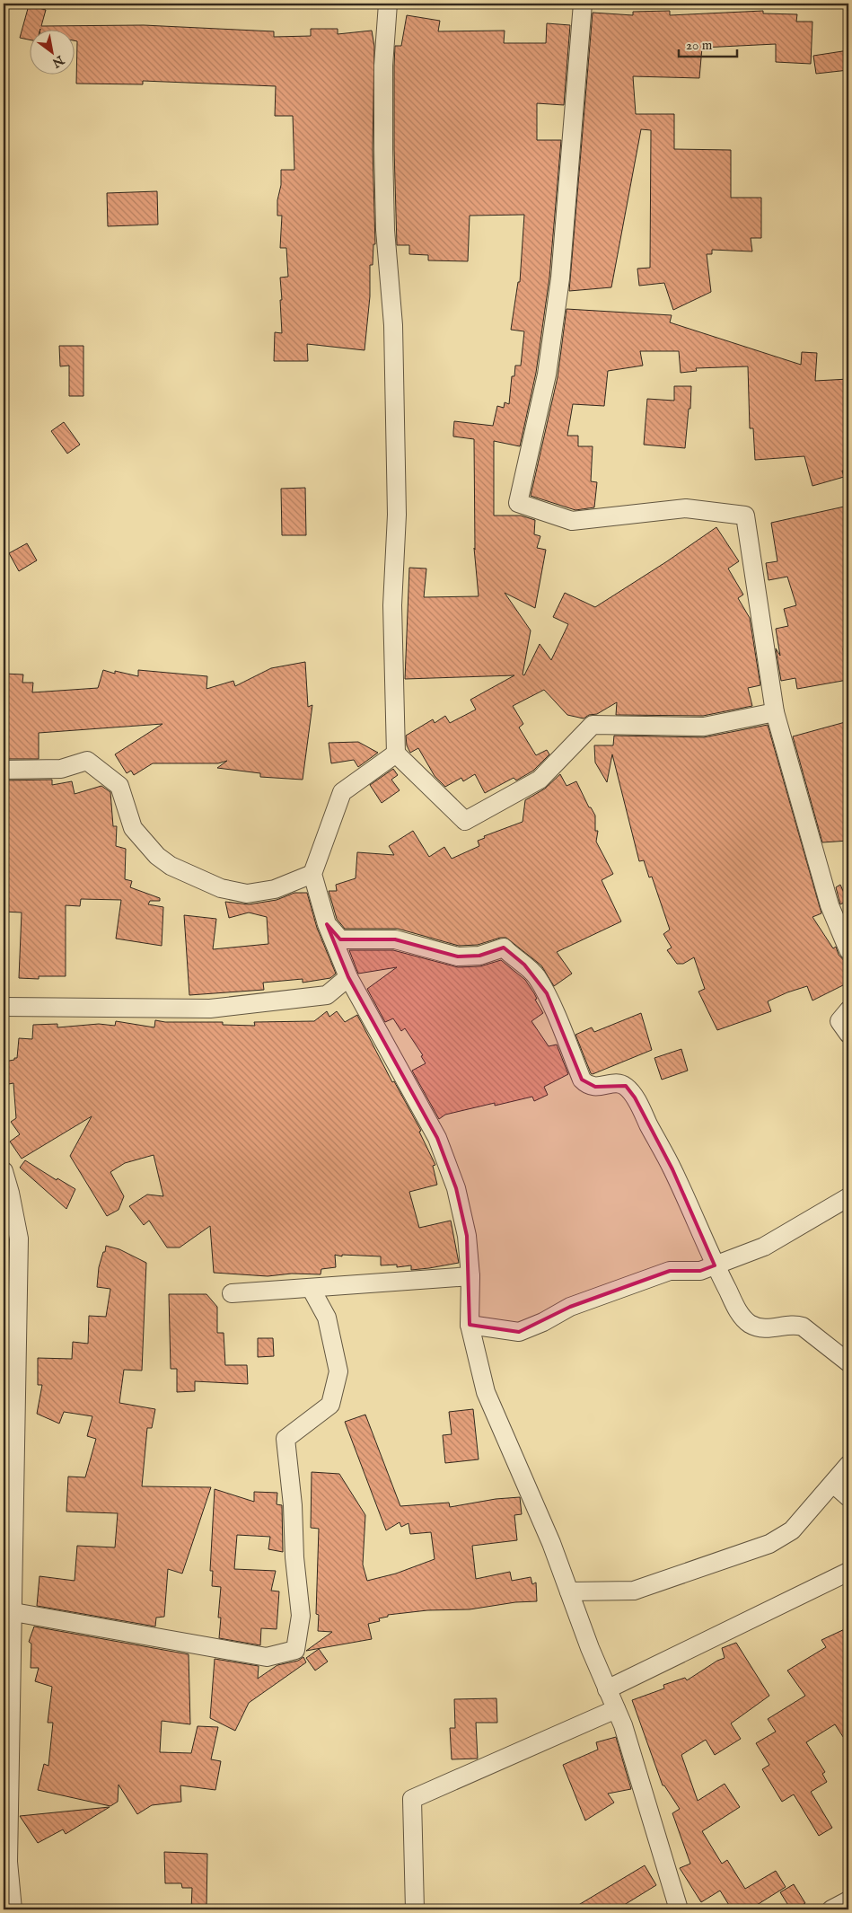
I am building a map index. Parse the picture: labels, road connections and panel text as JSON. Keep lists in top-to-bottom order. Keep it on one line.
{"scale_bar":"20 m","north":"bottom right"}
